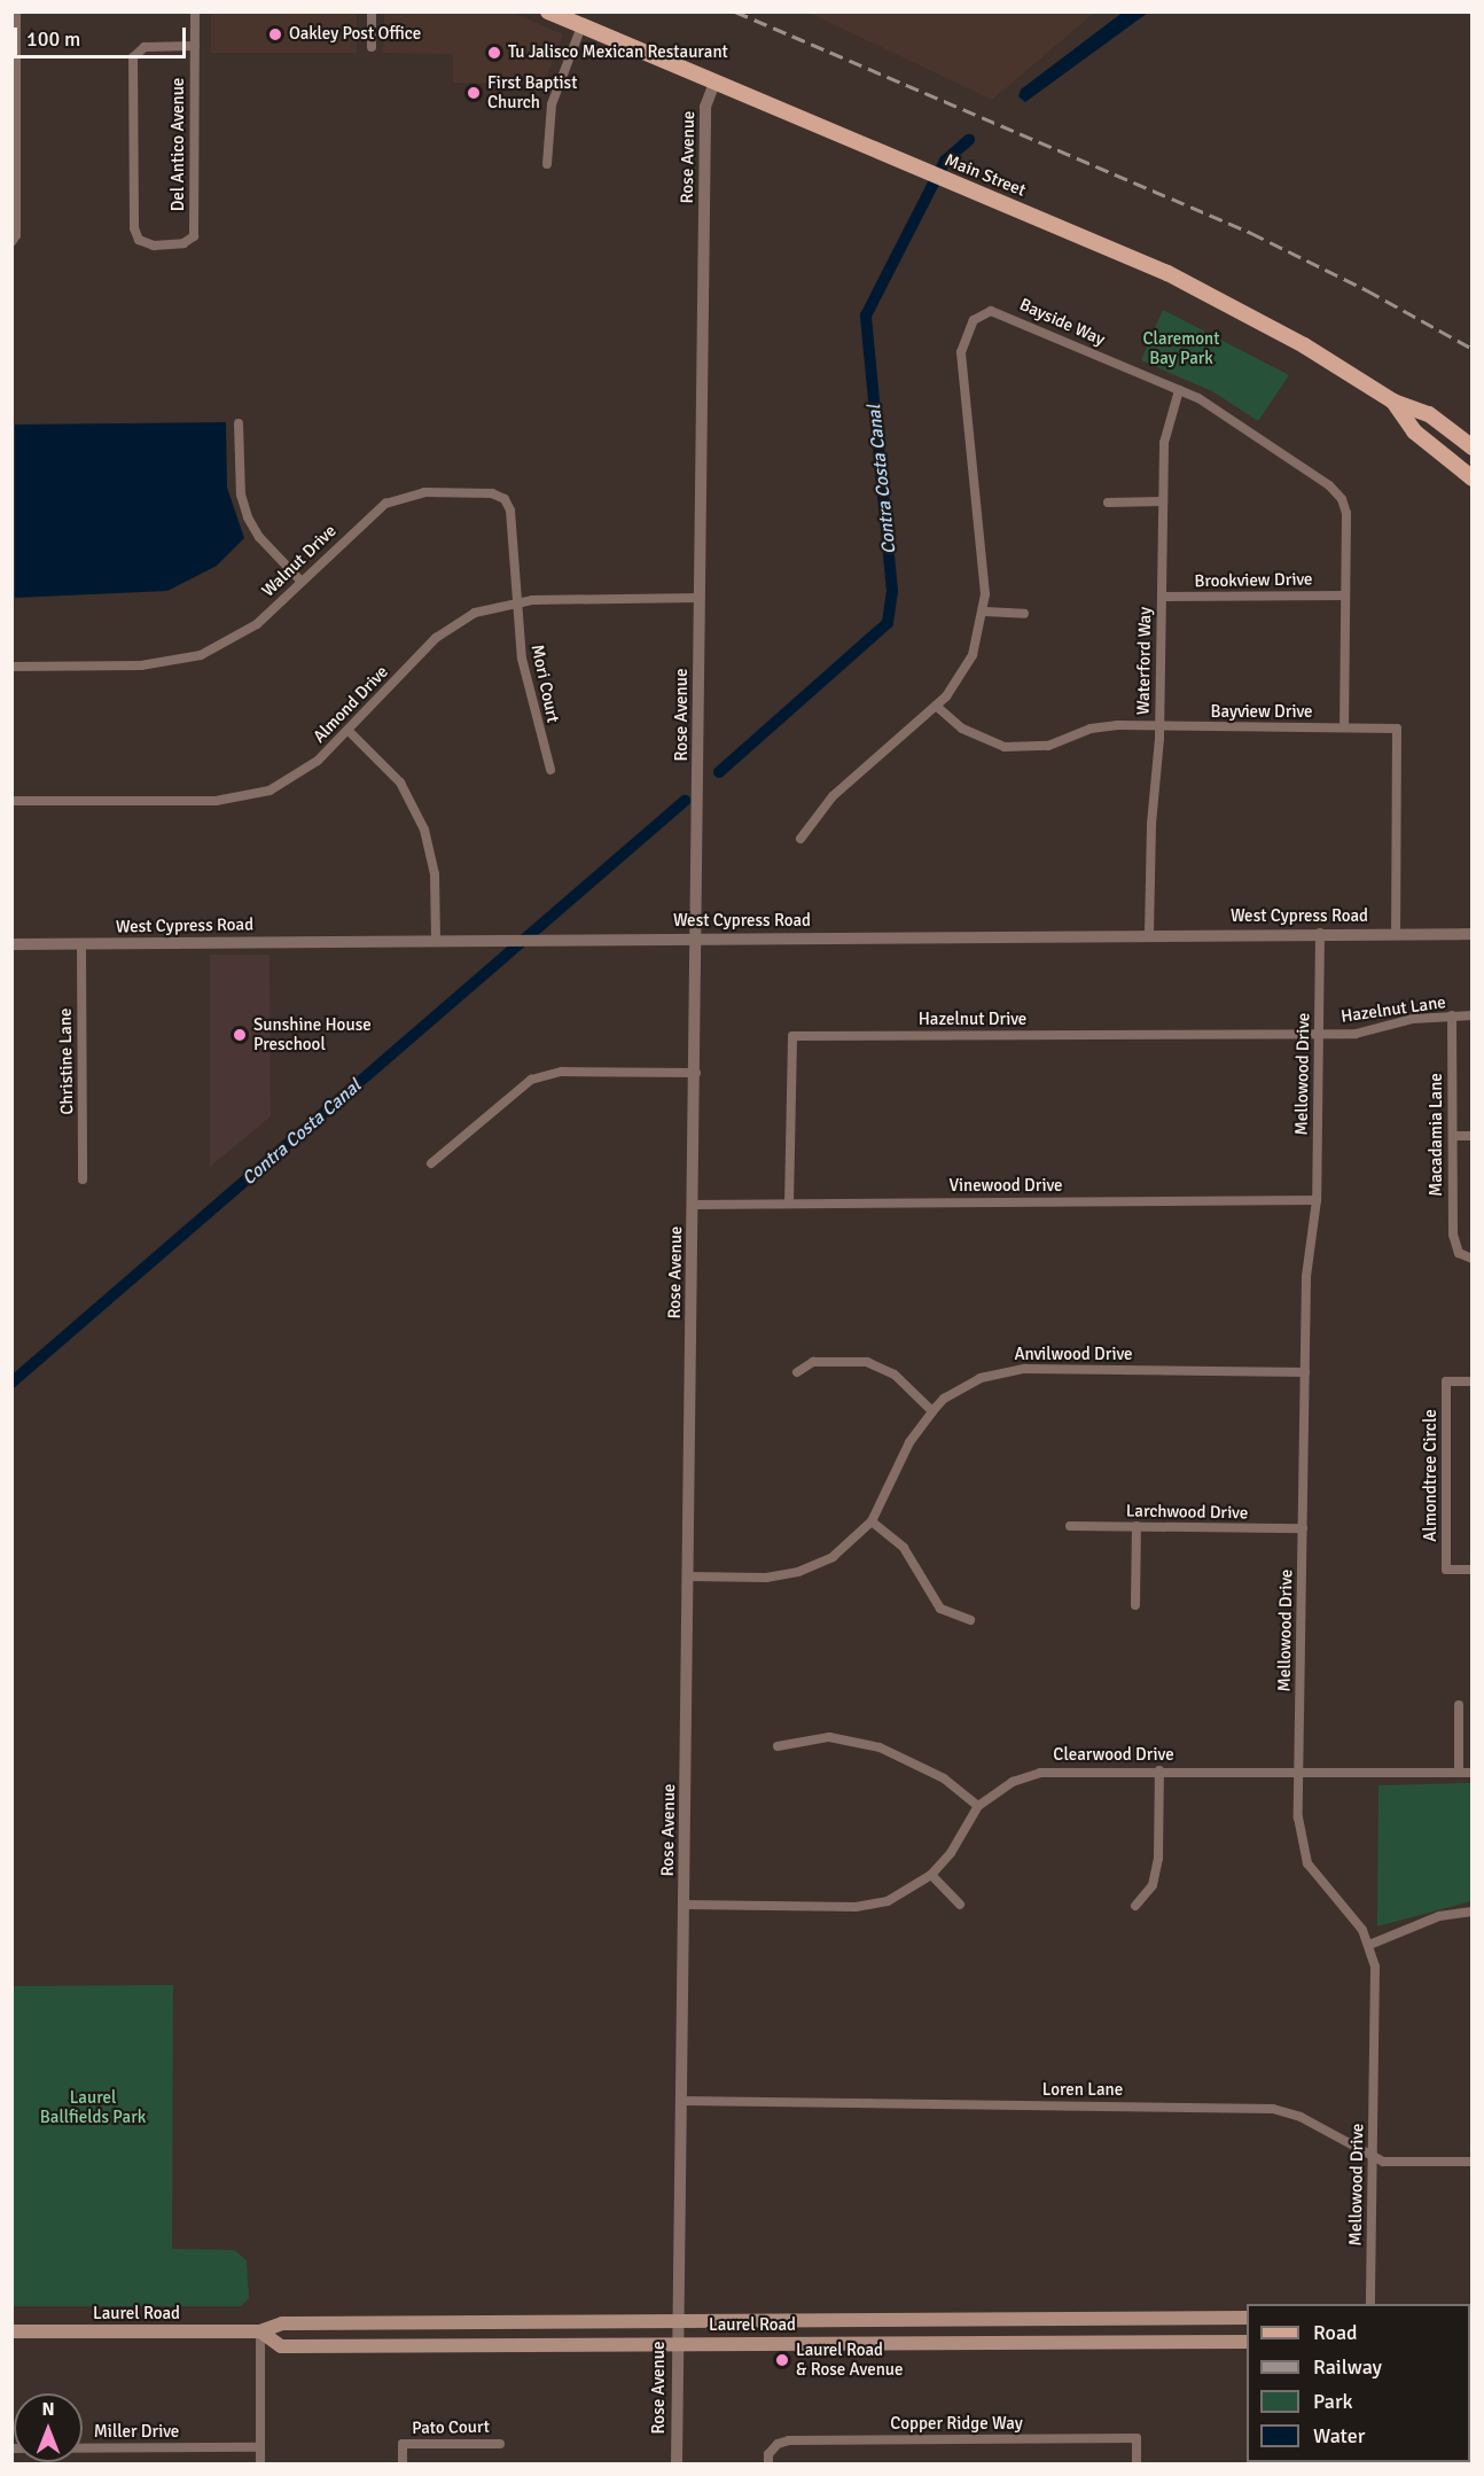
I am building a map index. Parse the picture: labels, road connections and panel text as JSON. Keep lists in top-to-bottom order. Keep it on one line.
{"streets":{"main road":["Main Street","Laurel Road"],"street":["Del Antico Avenue","Rose Avenue","Bayside Way","Walnut Drive","Brookview Drive","Waterford Way","Mori Court","Almond Drive","Bayview Drive","West Cypress Road","Hazelnut Lane","Hazelnut Drive","Christine Lane","Mellowood Drive","Macadamia Lane","Vinewood Drive","Anvilwood Drive","Almondtree Circle","Larchwood Drive","Clearwood Drive","Loren Lane","Copper Ridge Way","Pato Court","Miller Drive"]},"crossings":[["Rose Avenue","Main Street"],["Rose Avenue","Almond Drive"],["Rose Avenue","West Cypress Road"],["Rose Avenue","Vinewood Drive"],["Rose Avenue","Anvilwood Drive"],["Rose Avenue","Clearwood Drive"],["Rose Avenue","Loren Lane"],["Rose Avenue","Laurel Road"],["Bayside Way","Brookview Drive"],["Bayside Way","Waterford Way"],["Bayside Way","Bayview Drive"],["Walnut Drive","Mori Court"],["Walnut Drive","Almond Drive"],["Brookview Drive","Waterford Way"],["Waterford Way","Bayview Drive"],["Waterford Way","West Cypress Road"],["Mori Court","Almond Drive"],["Bayview Drive","West Cypress Road"],["West Cypress Road","Christine Lane"],["West Cypress Road","Mellowood Drive"],["Hazelnut Lane","Hazelnut Drive"],["Hazelnut Lane","Mellowood Drive"],["Hazelnut Lane","Macadamia Lane"],["Hazelnut Drive","Mellowood Drive"],["Hazelnut Drive","Vinewood Drive"],["Mellowood Drive","Vinewood Drive"],["Mellowood Drive","Anvilwood Drive"],["Mellowood Drive","Larchwood Drive"],["Mellowood Drive","Clearwood Drive"],["Mellowood Drive","Loren Lane"]],"water":["Contra Costa Canal"],"parks":["Claremont Bay Park","Laurel Ballfields Park"],"places":["Oakley Post Office","Tu Jalisco Mexican Restaurant","First Baptist Church","Sunshine House Preschool","Laurel Road & Rose Avenue"],"legend":["Road","Railway","Park","Water"],"scale_bar":"100 m","north":"top"}
